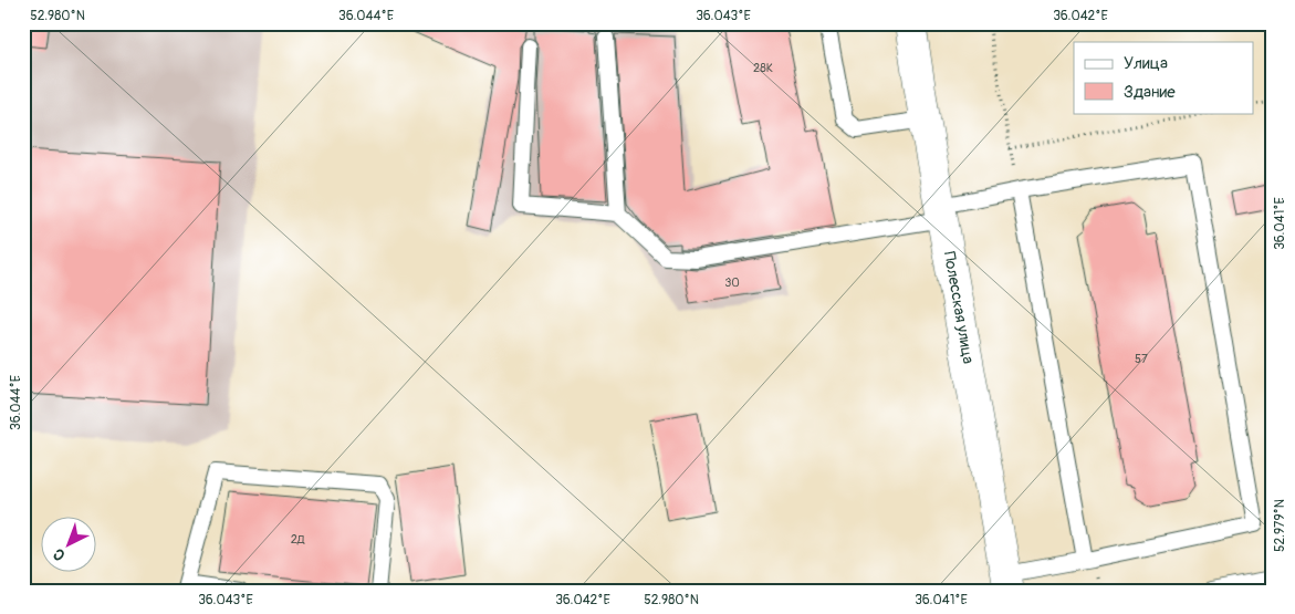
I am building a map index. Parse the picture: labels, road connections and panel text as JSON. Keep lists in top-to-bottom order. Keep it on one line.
{"streets":{"street":["Полесская улица"]},"house_numbers":["28К","30","57","2Д"],"legend":["Улица","Здание"],"north":"bottom left","coordinates":["52.980°N","36.044°E","36.043°E","36.042°E","36.041°E","52.979°N"]}
